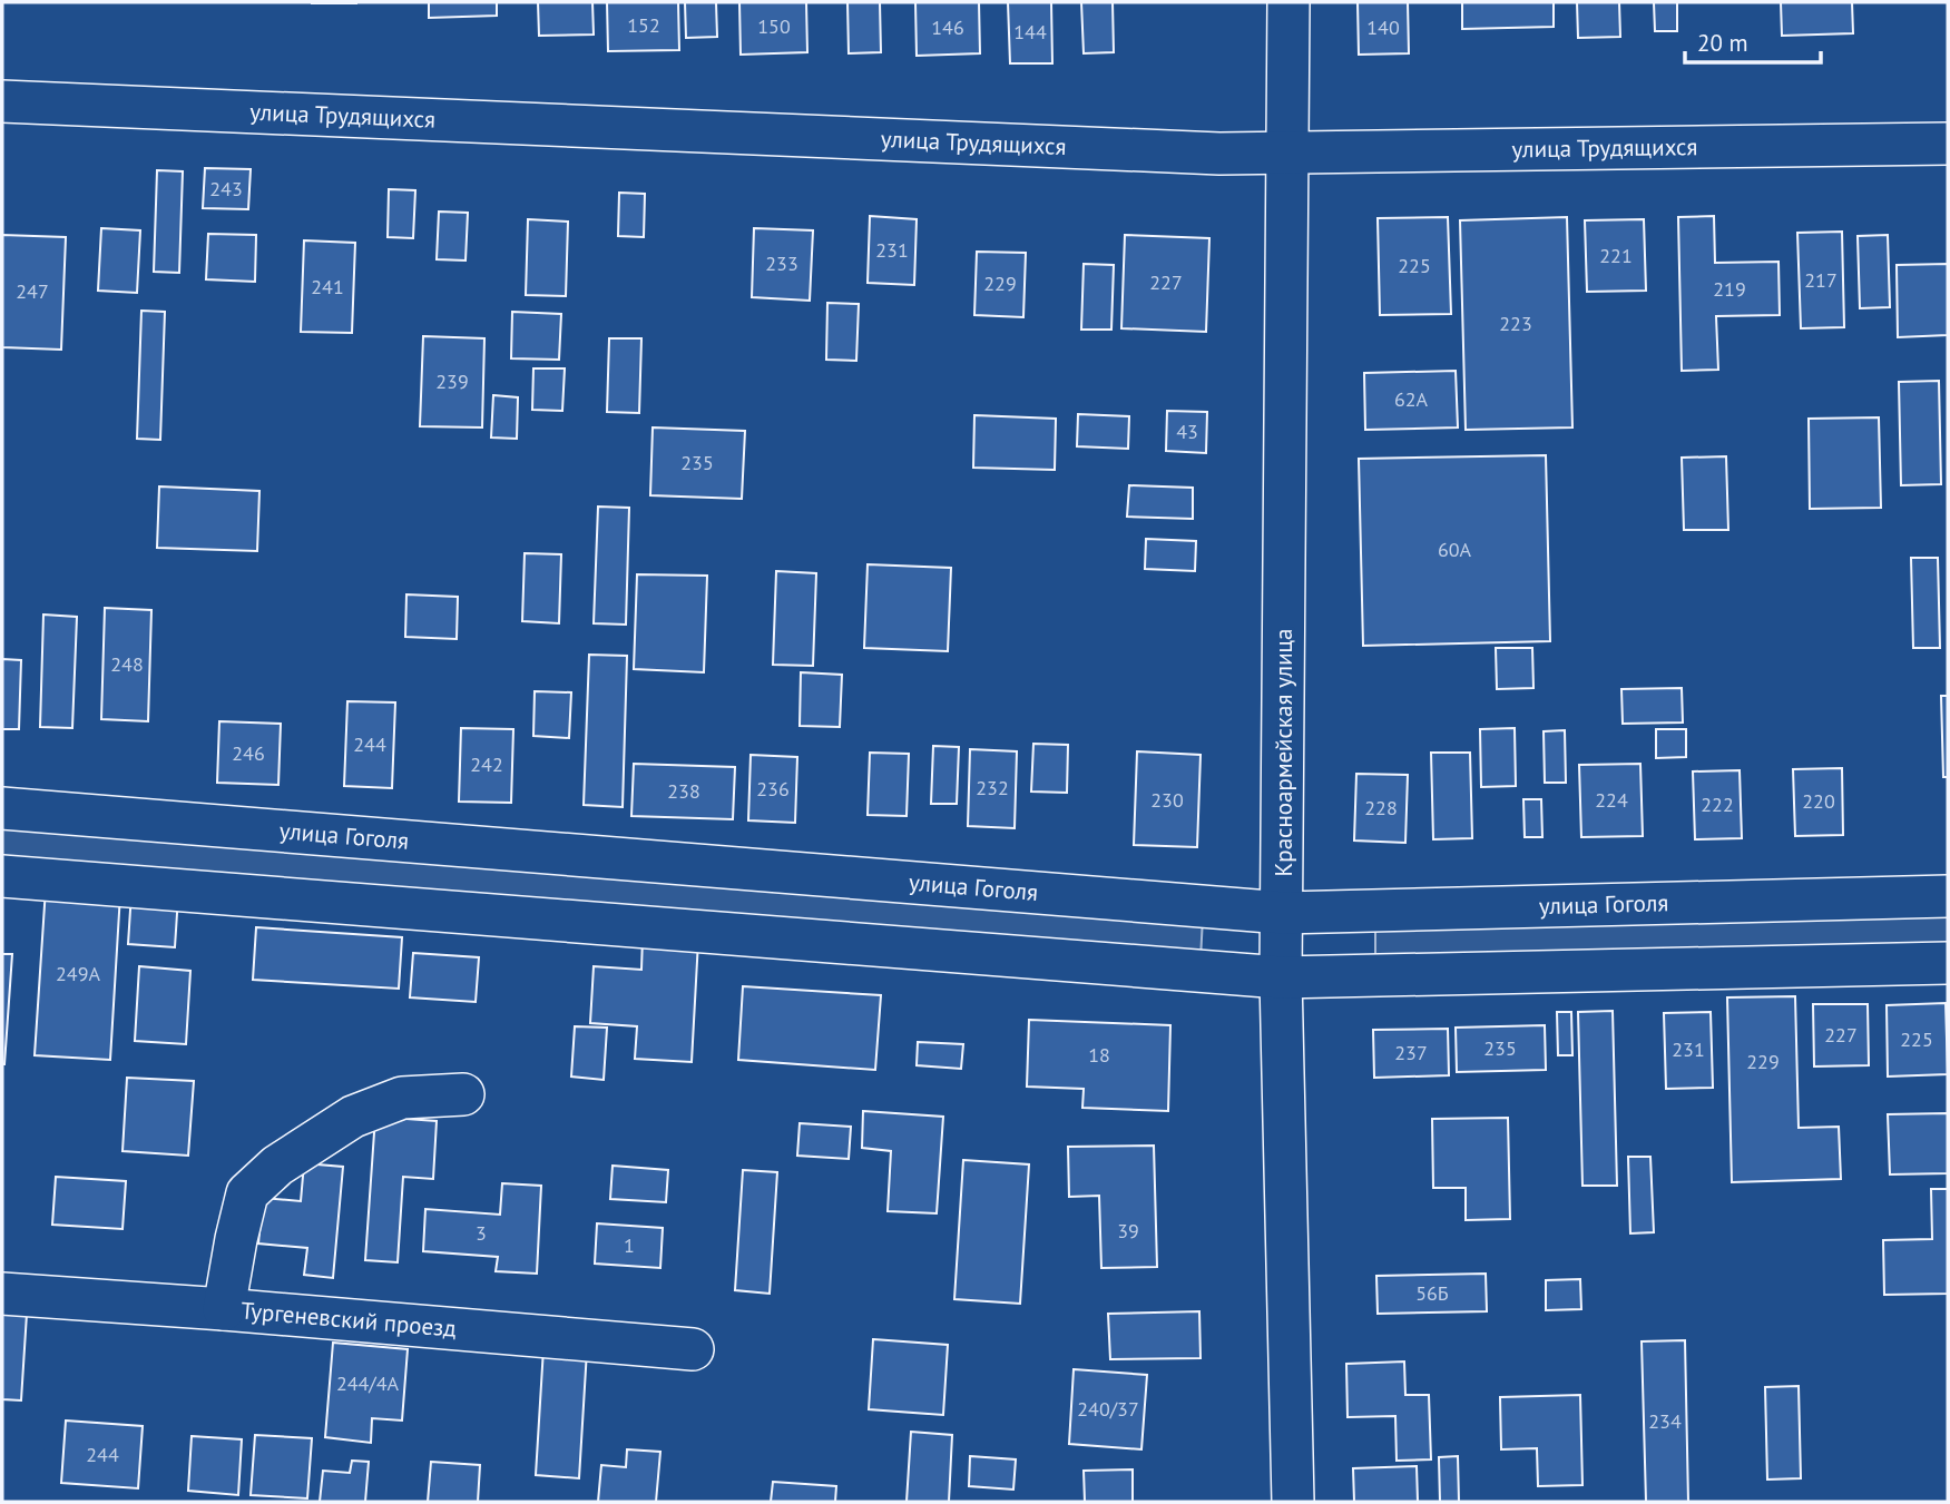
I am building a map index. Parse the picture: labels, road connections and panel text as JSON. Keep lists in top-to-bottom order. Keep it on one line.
{"streets":{"street":["улица Трудящихся","Красноармейская улица","улица Гоголя","Тургеневский проезд"]},"crossings":[["улица Трудящихся","Красноармейская улица"],["Красноармейская улица","улица Гоголя"]],"house_numbers":["152","150","146","140","144","243","231","221","233","225","217","227","229","241","219","247","223","239","62А","43","235","60А","248","244","246","242","232","236","238","230","224","220","222","228","249А","227","225","235","231","237","18","229","39","3","1","56Б","244/4А","240/37","234","244"],"scale_bar":"20 m"}
